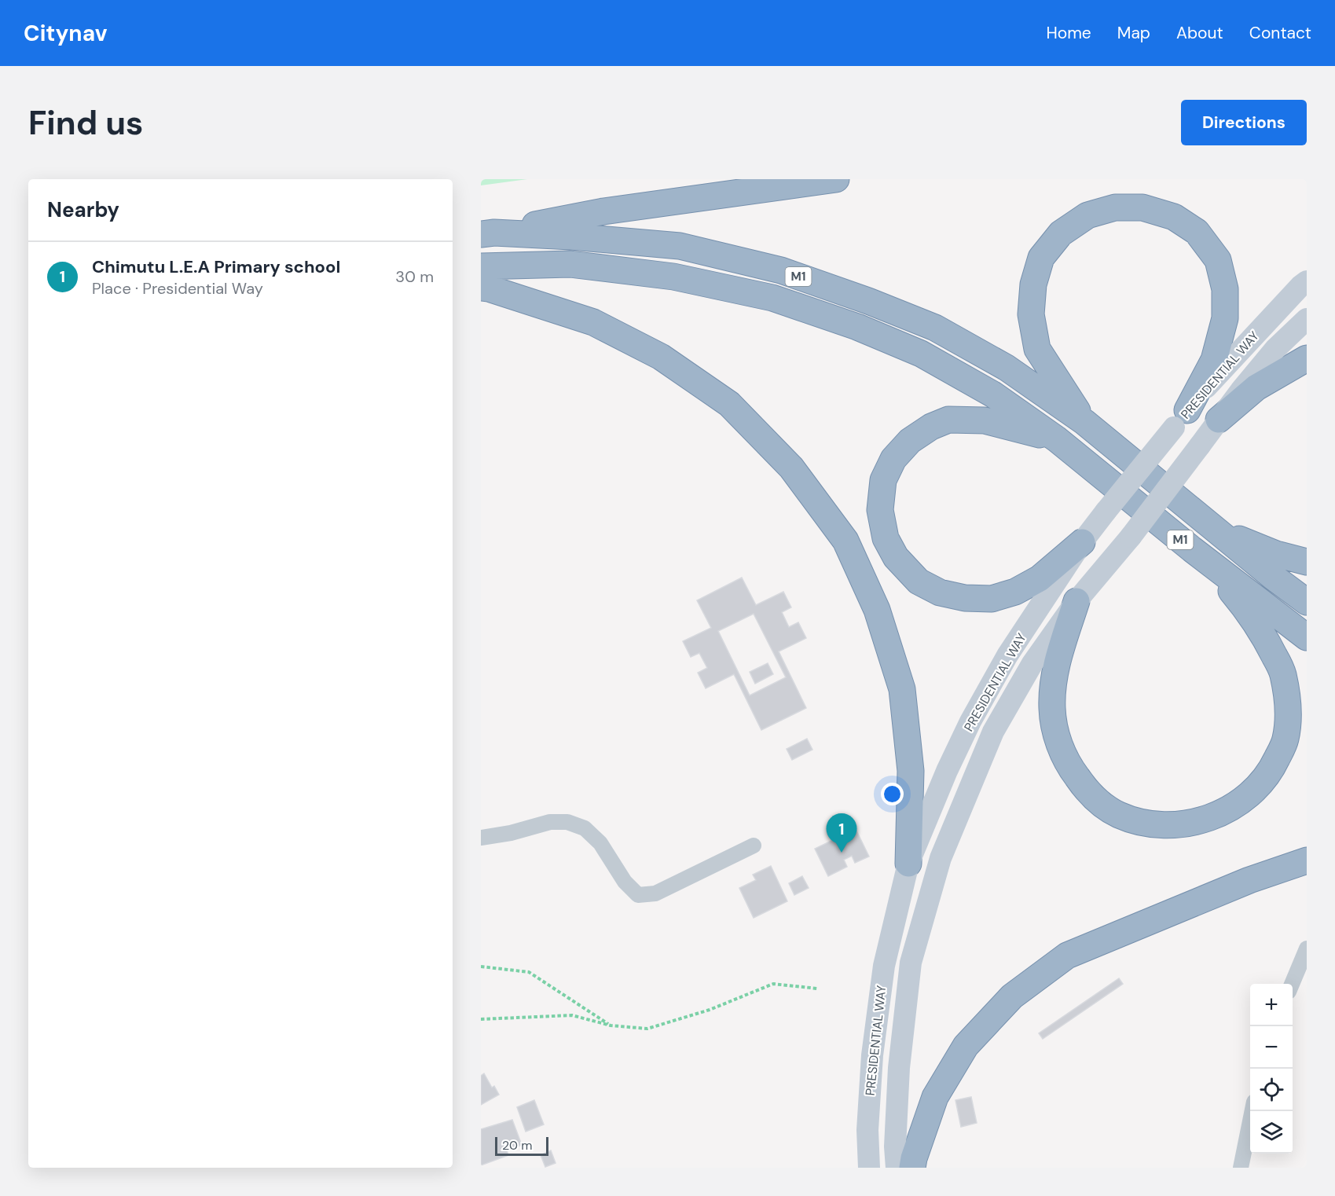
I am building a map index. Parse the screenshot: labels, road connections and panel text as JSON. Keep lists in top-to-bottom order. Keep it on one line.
{"streets":{"highway":["M1"],"main road":["PRESIDENTIAL WAY"]},"scale_bar":"20 m","page":{"header":"Citynav","nav":["Home","Map","About","Contact"],"buttons":"Directions","title":"Find us","heading":"Nearby","list":[{"mark":"1","name":"Chimutu L.E.A Primary school","note":"Place · Presidential Way","value":"30 m"}],"pins":"1","map_buttons":["+","−"],"scale":"20 m"}}
